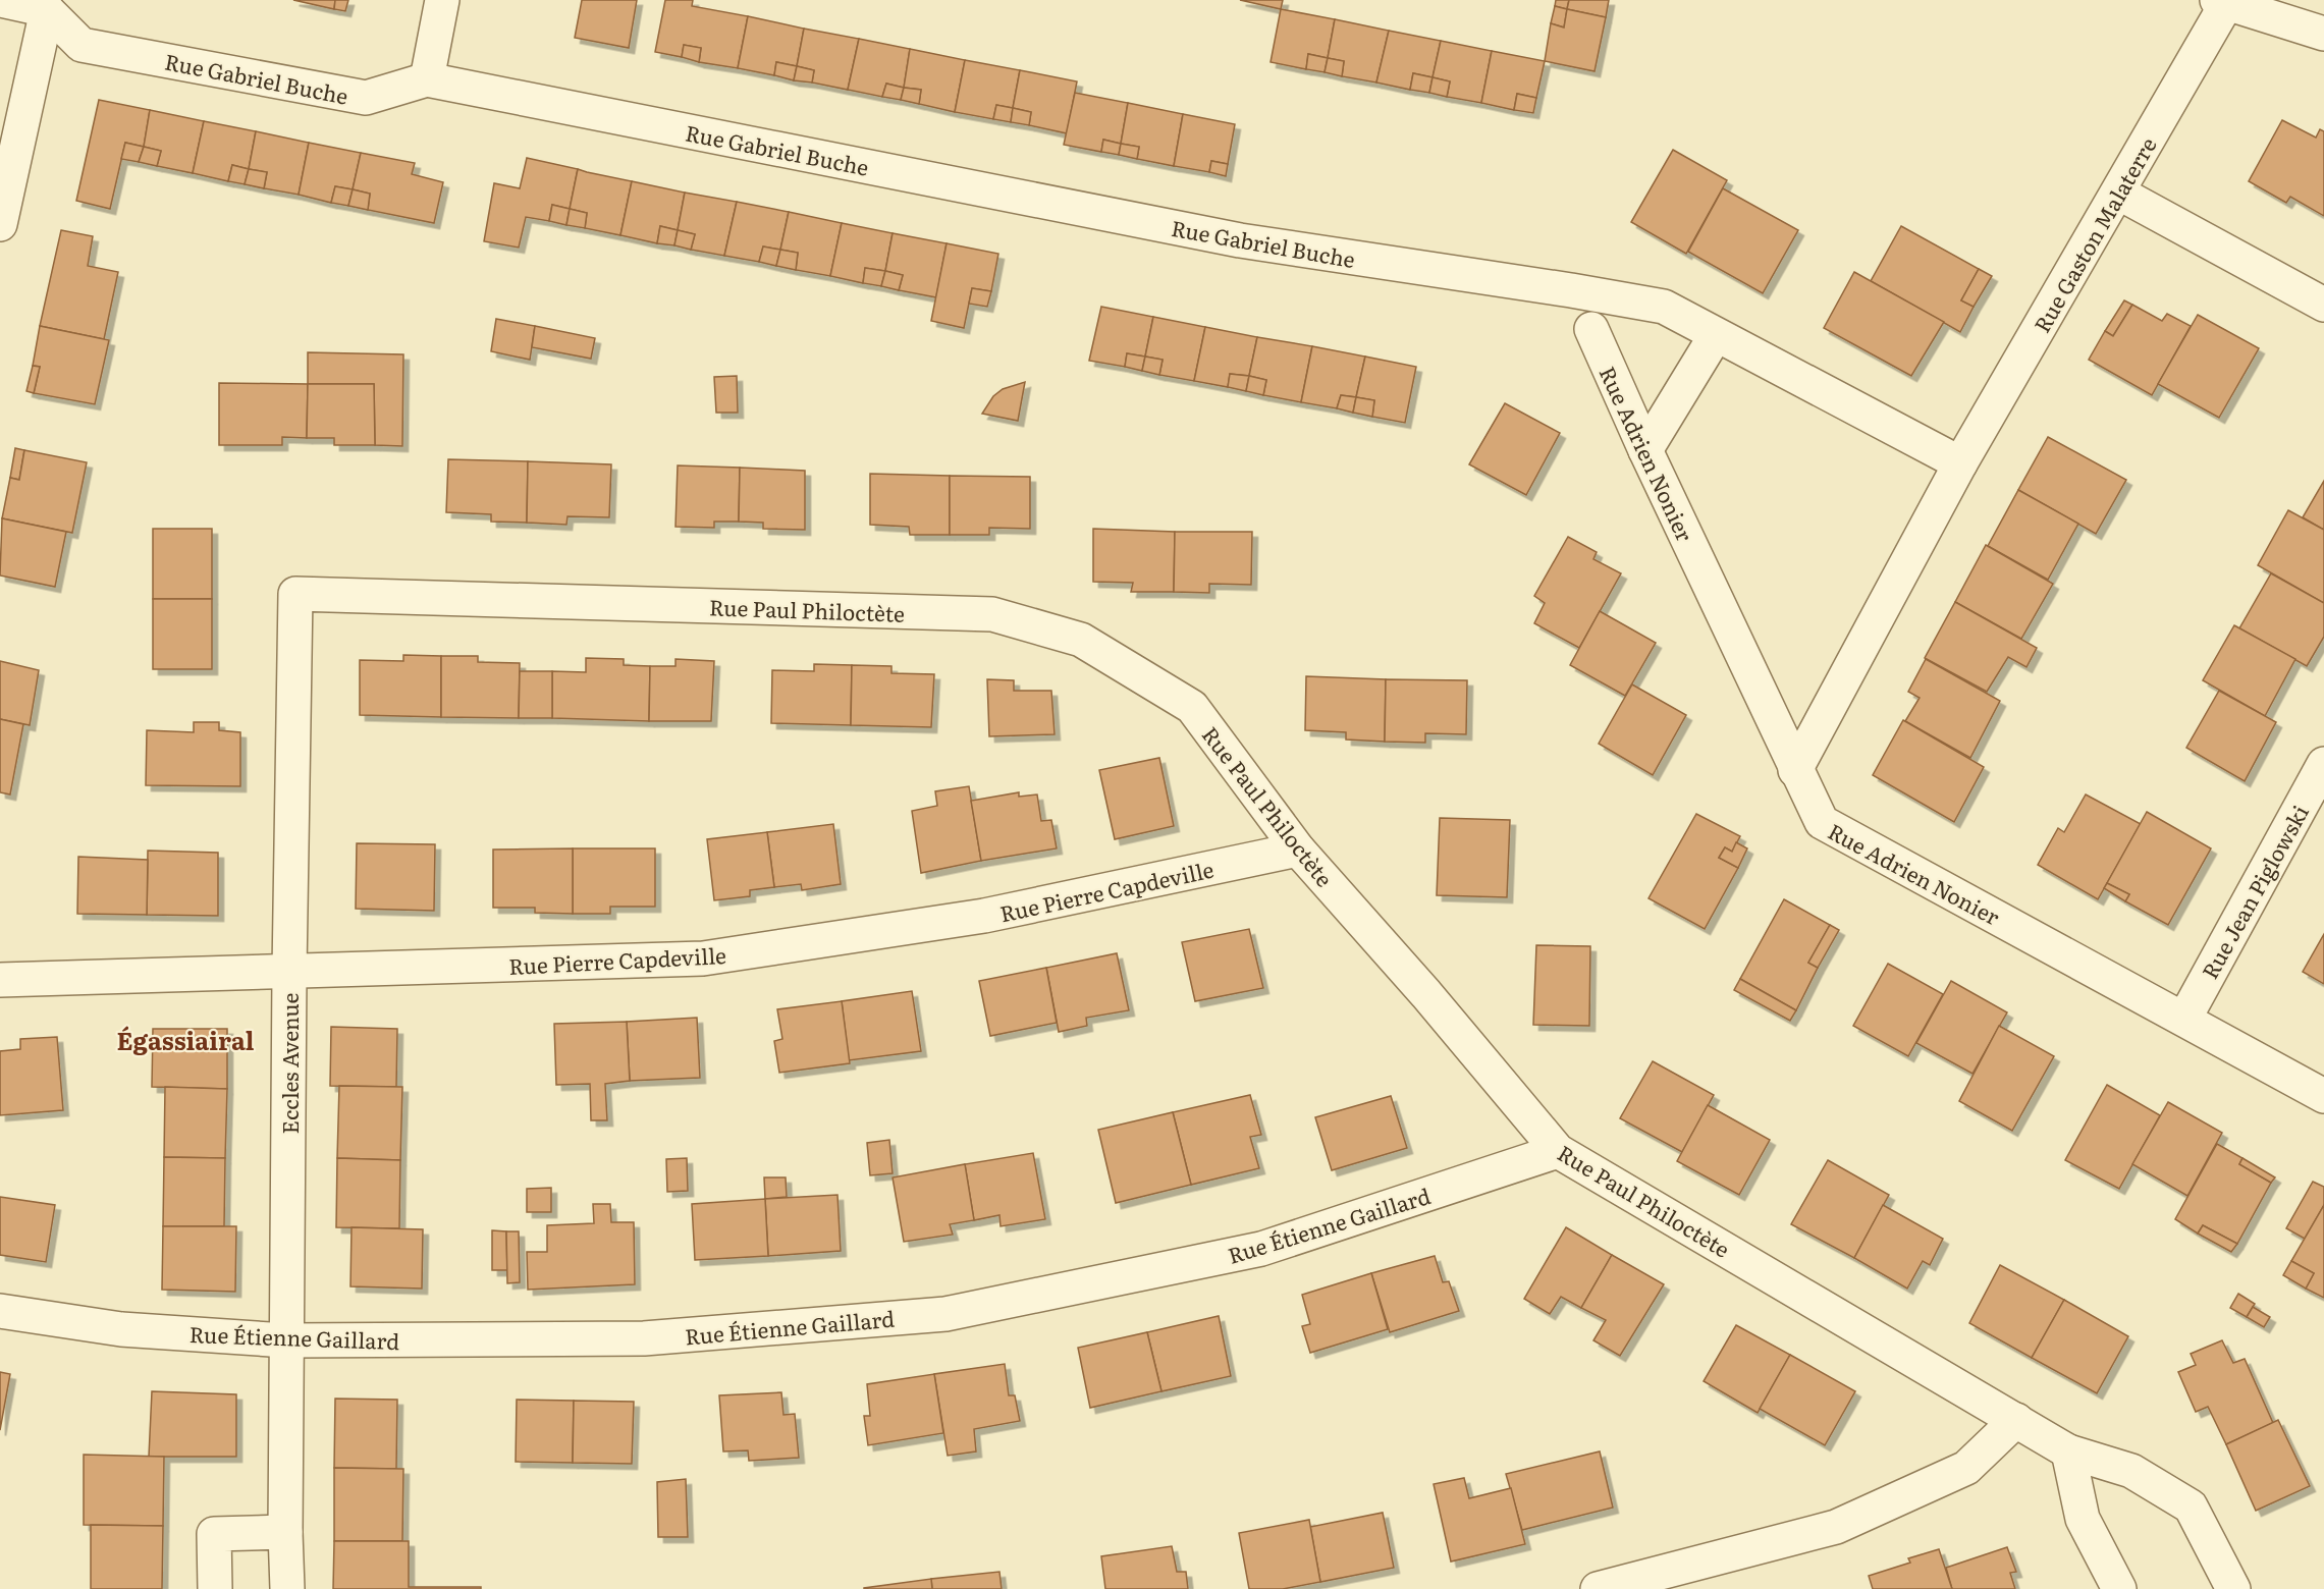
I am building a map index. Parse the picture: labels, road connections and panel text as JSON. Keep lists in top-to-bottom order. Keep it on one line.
{"streets":{"street":["Rue Gabriel Buche","Rue Gaston Malaterre","Rue Adrien Nonier","Rue Paul Philoctète","Rue Pierre Capdeville","Rue Jean Piglowski","Eccles Avenue","Rue Étienne Gaillard"]},"crossings":[["Rue Gaston Malaterre","Rue Adrien Nonier"],["Rue Adrien Nonier","Rue Jean Piglowski"],["Rue Paul Philoctète","Rue Pierre Capdeville"],["Rue Paul Philoctète","Eccles Avenue"],["Rue Paul Philoctète","Rue Étienne Gaillard"],["Rue Pierre Capdeville","Eccles Avenue"],["Eccles Avenue","Rue Étienne Gaillard"]],"districts":["Égassiairal"]}
